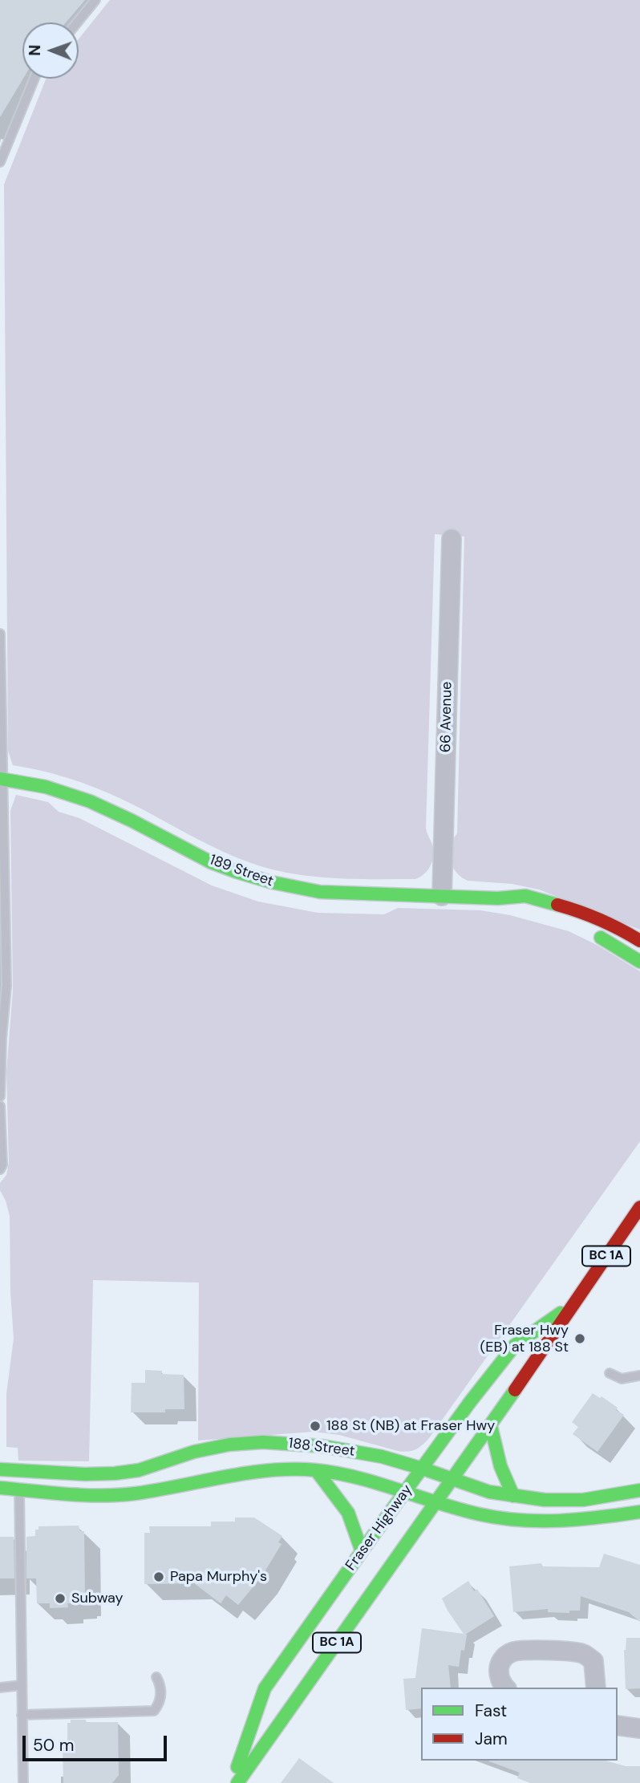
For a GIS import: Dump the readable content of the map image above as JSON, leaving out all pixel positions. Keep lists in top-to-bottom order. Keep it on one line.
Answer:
{"streets":{"street":["66 Avenue","189 Street","BC 1A","188 Street","Fraser Highway"]},"crossings":[["66 Avenue","189 Street"],["188 Street","Fraser Highway"]],"places":["Fraser Hwy (EB) at 188 St","188 St (NB) at Fraser Hwy","Papa Murphy's","Subway"],"legend":["Fast","Jam"],"scale_bar":"50 m","north":"left"}
